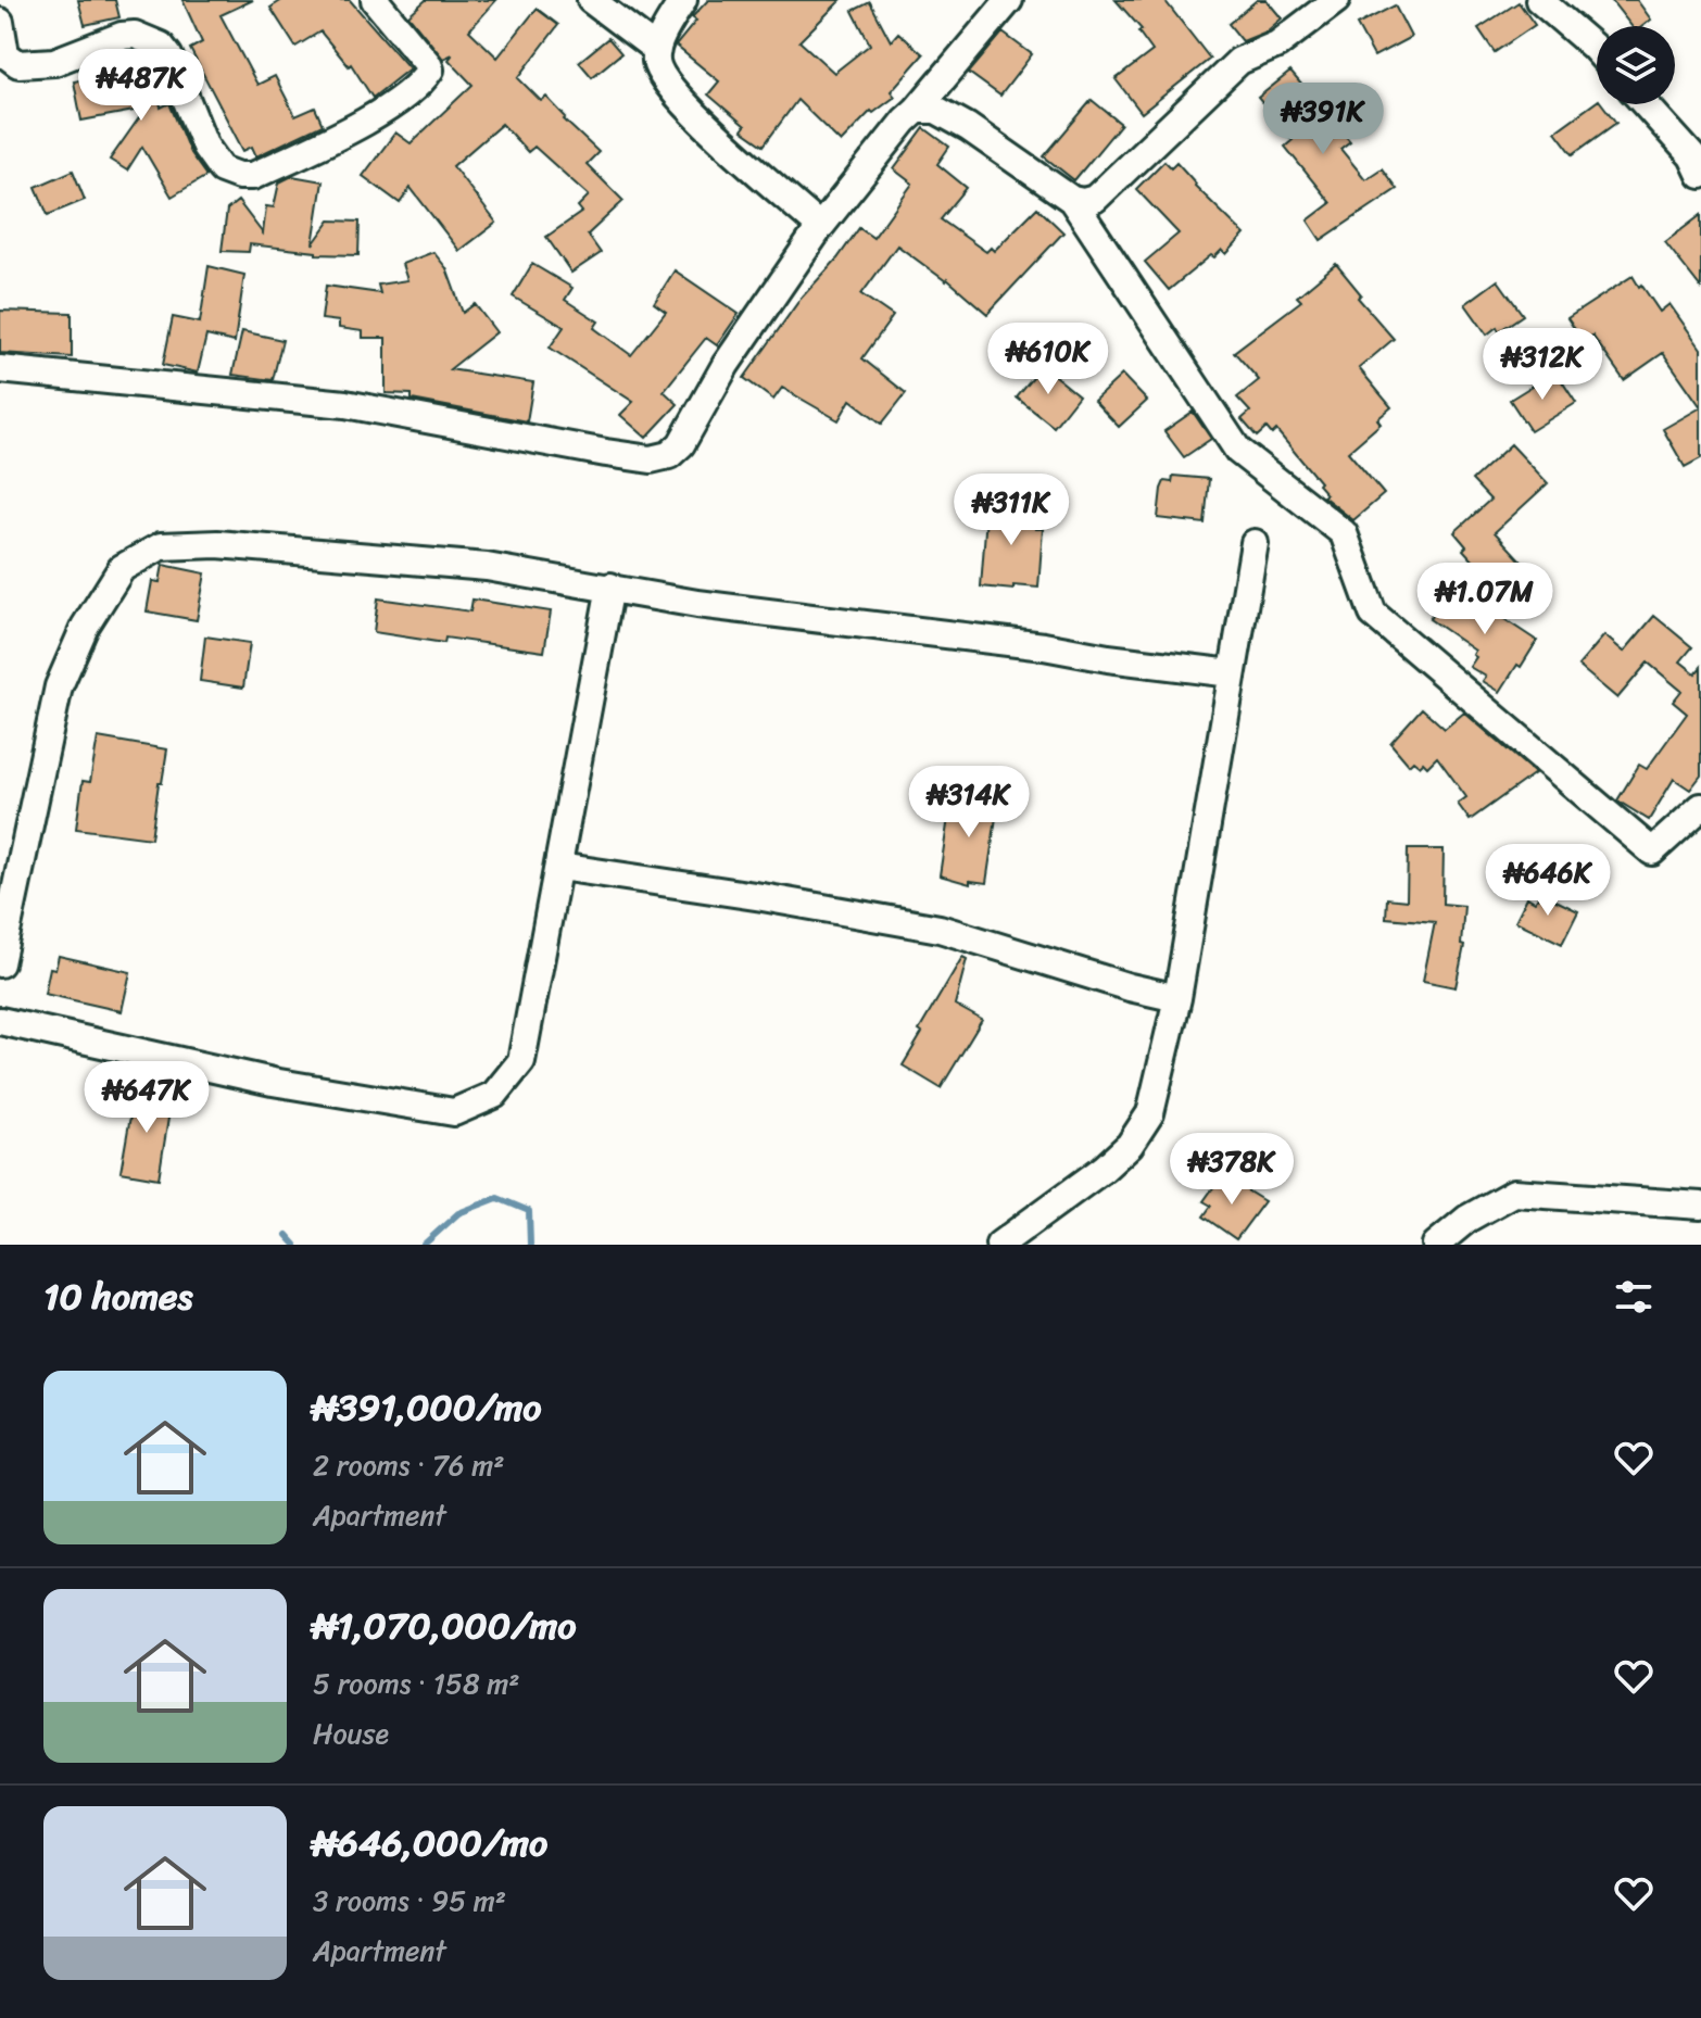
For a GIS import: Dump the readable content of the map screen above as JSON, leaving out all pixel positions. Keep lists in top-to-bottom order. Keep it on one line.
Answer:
{"page":{"price":["₦487K","₦391K","₦610K","₦312K","₦311K","₦1.07M","₦314K","₦646K","₦647K","₦378K"],"heading":"10 homes","list":[{"name":"₦391,000/mo","note":"2 rooms · 76 m² · Apartment"},{"name":"₦1,070,000/mo","note":"5 rooms · 158 m² · House"},{"name":"₦646,000/mo","note":"3 rooms · 95 m² · Apartment"}]}}
